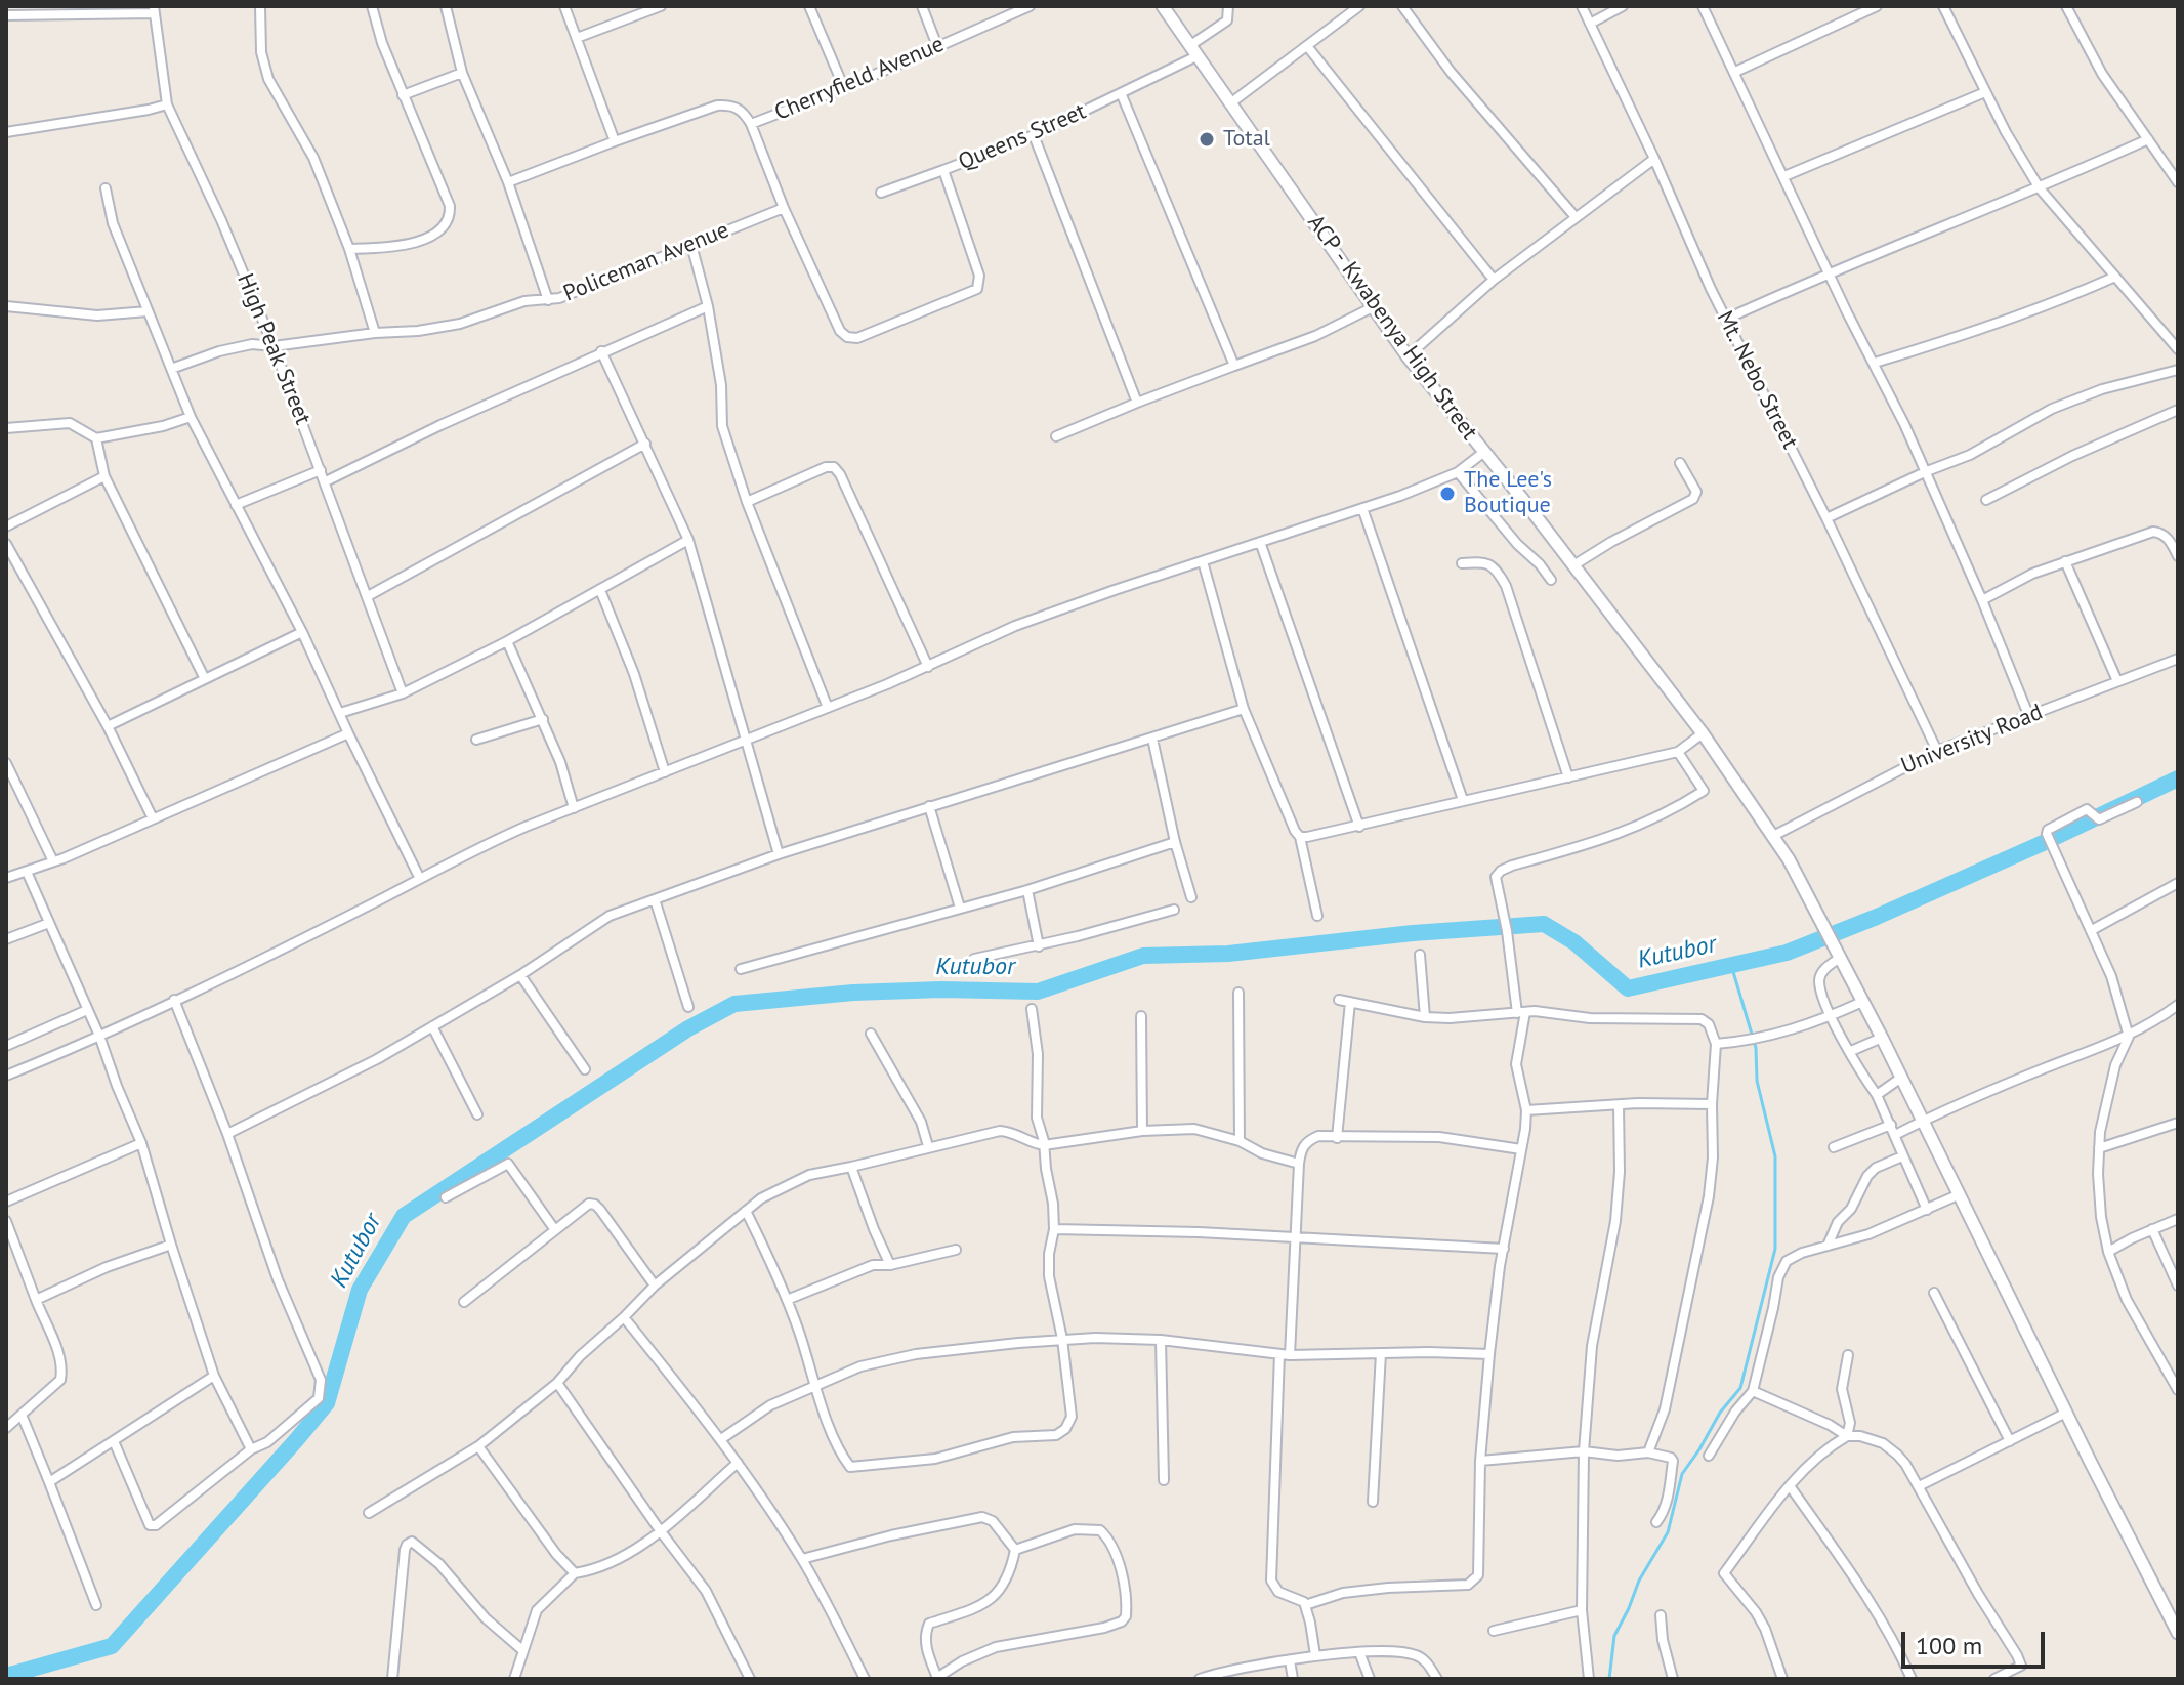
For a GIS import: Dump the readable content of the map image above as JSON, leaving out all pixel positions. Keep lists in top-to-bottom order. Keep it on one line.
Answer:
{"streets":{"main road":["ACP - Kwabenya High Street"],"street":["Cherryfield Avenue","Queens Street","Policeman Avenue","High Peak Street","Mt. Nebo Street","University Road"]},"crossings":[["Cherryfield Avenue","Queens Street"],["Queens Street","Policeman Avenue"],["Queens Street","ACP - Kwabenya High Street"],["Policeman Avenue","High Peak Street"],["ACP - Kwabenya High Street","University Road"],["Mt. Nebo Street","University Road"]],"water":["Kutubor"],"places":["Total","The Lee's Boutique"],"scale_bar":"100 m"}
